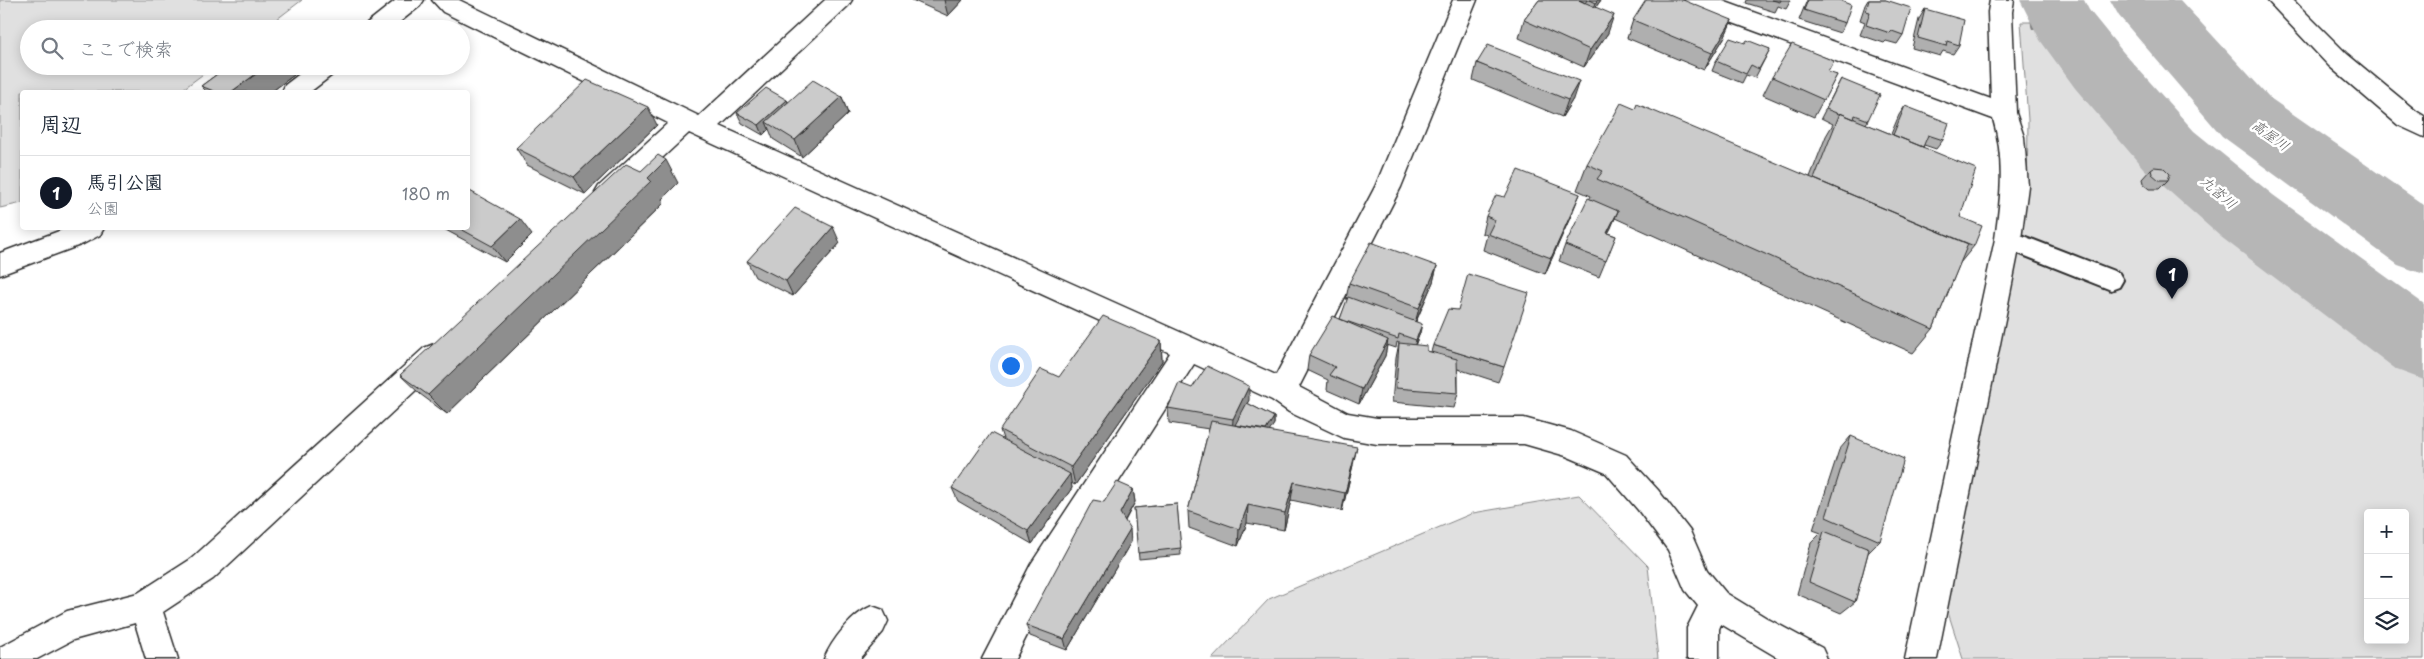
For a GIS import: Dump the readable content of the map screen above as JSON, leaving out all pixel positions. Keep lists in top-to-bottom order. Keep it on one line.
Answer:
{"water":["高屋川","九沓川"],"page":{"search":"ここで検索","heading":"周辺","list":[{"mark":"1","name":"馬引公園","note":"公園","value":"180 m"}],"pins":"1","map_buttons":["+","−"]}}
